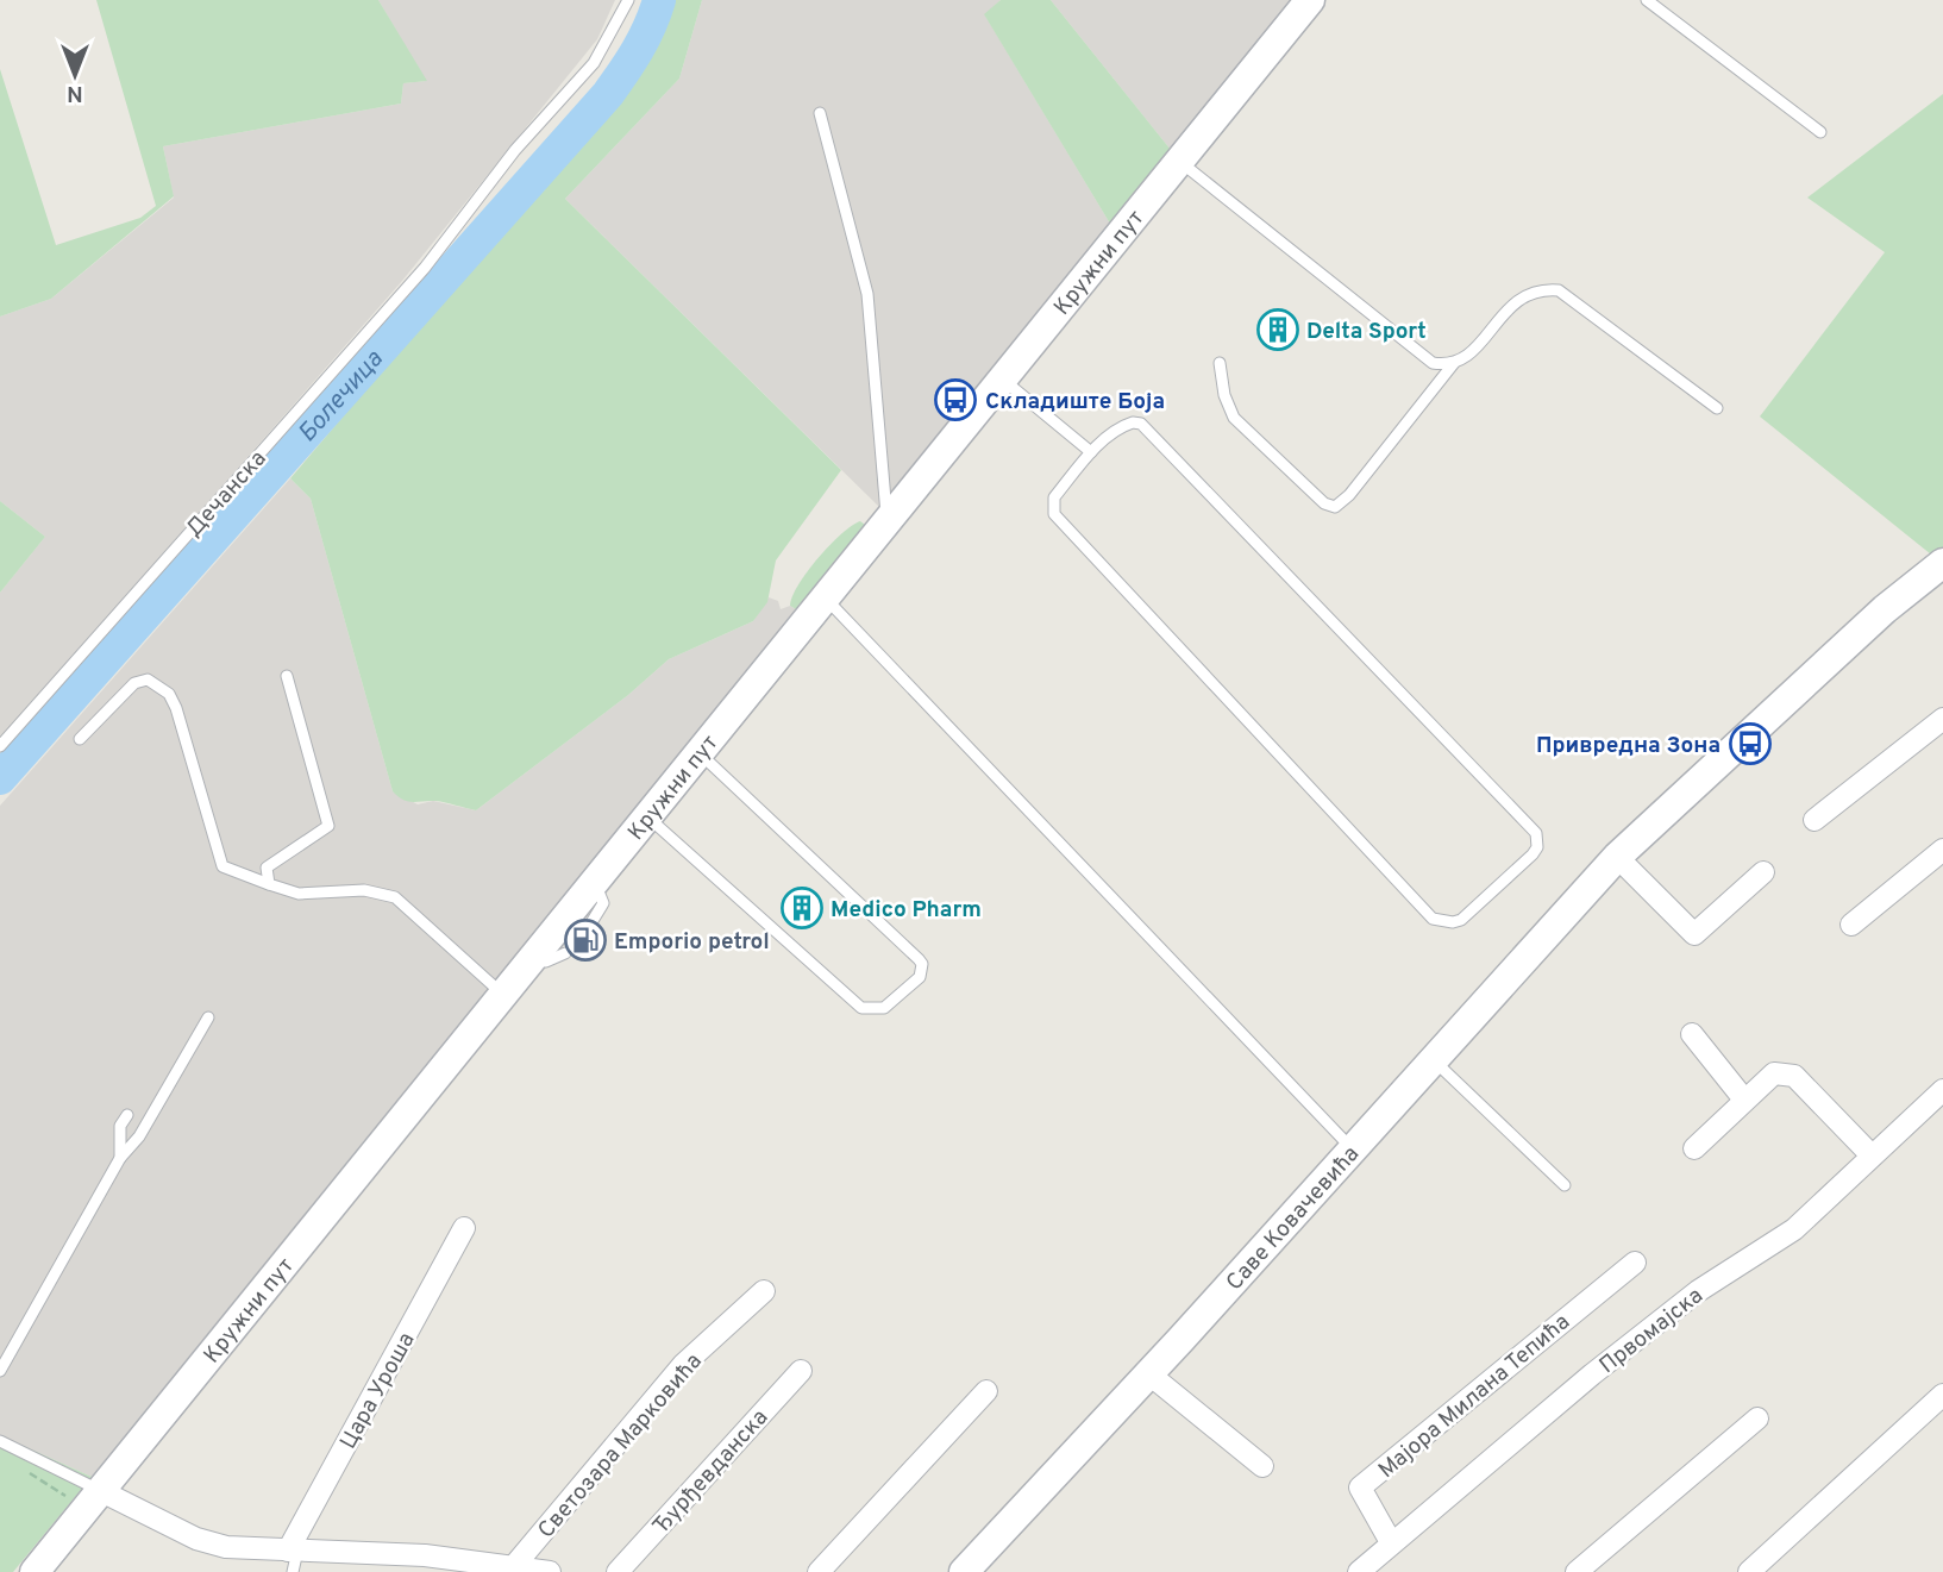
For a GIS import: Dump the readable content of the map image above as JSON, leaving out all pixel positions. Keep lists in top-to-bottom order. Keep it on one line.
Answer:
{"streets":{"main road":["Кружни пут","Саве Ковачевића"],"street":["Првомајска","Цара Уроша","Мајора Милана Тепића","Светозара Марковића","Ђурђевданска"],"lane":["Дечанска"]},"crossings":[["Првомајска","Мајора Милана Тепића"]],"water":["Болечица"],"places":{"building":["Delta Sport","Medico Pharm"],"bus stop":["Складиште Боја","Привредна Зона"],"fuel station":["Emporio petrol"]},"north":"bottom"}
